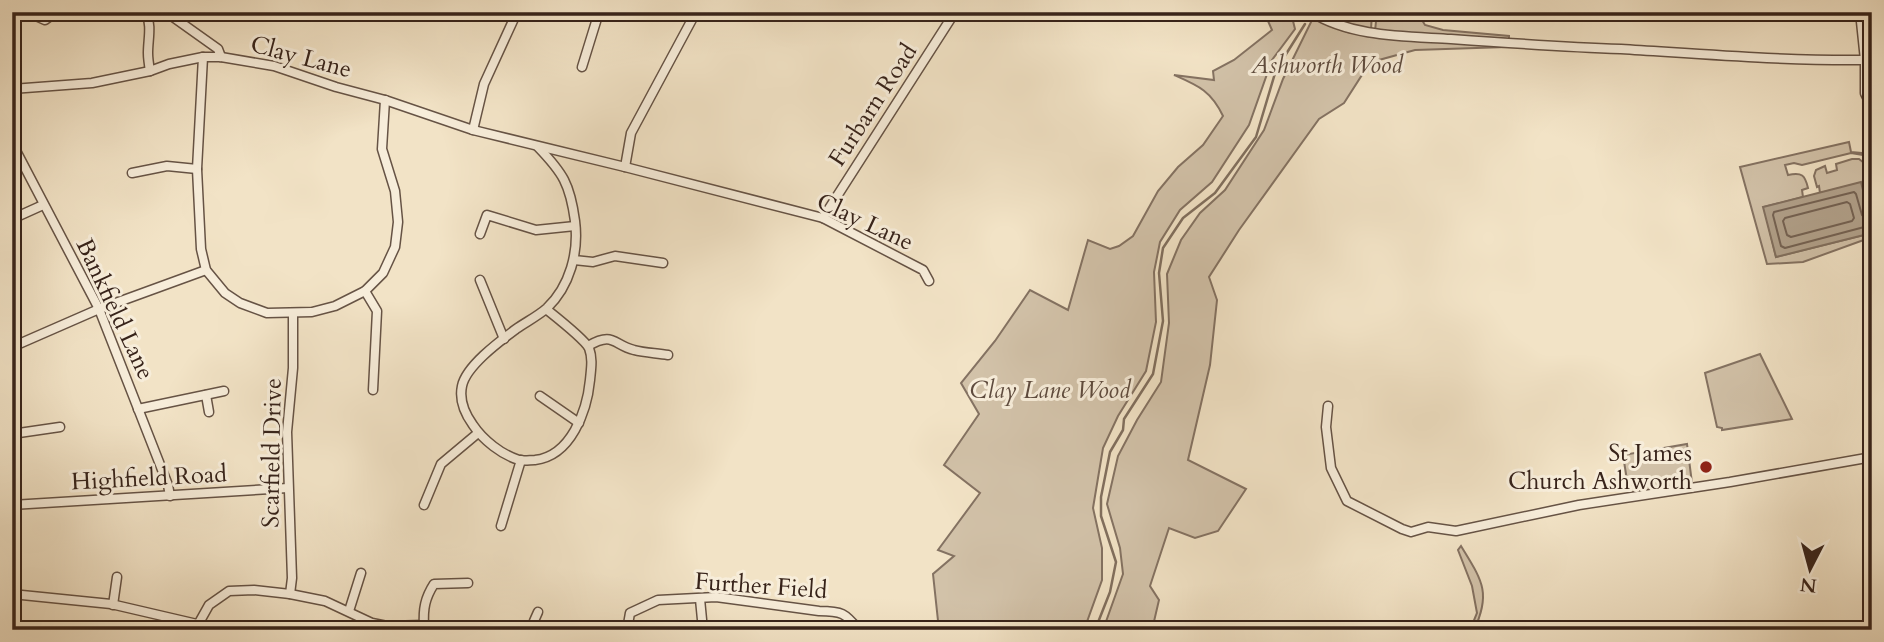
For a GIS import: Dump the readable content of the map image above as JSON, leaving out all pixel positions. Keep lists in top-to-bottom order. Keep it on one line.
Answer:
{"streets":{"street":["Clay Lane","Furbarn Road","Bankfield Lane","Scarfield Drive","Highfield Road","Further Field"]},"crossings":[["Clay Lane","Furbarn Road"],["Clay Lane","Scarfield Drive"],["Bankfield Lane","Highfield Road"],["Scarfield Drive","Highfield Road"]],"parks":["Ashworth Wood","Clay Lane Wood"],"places":["St James Church Ashworth"],"north":"bottom"}
